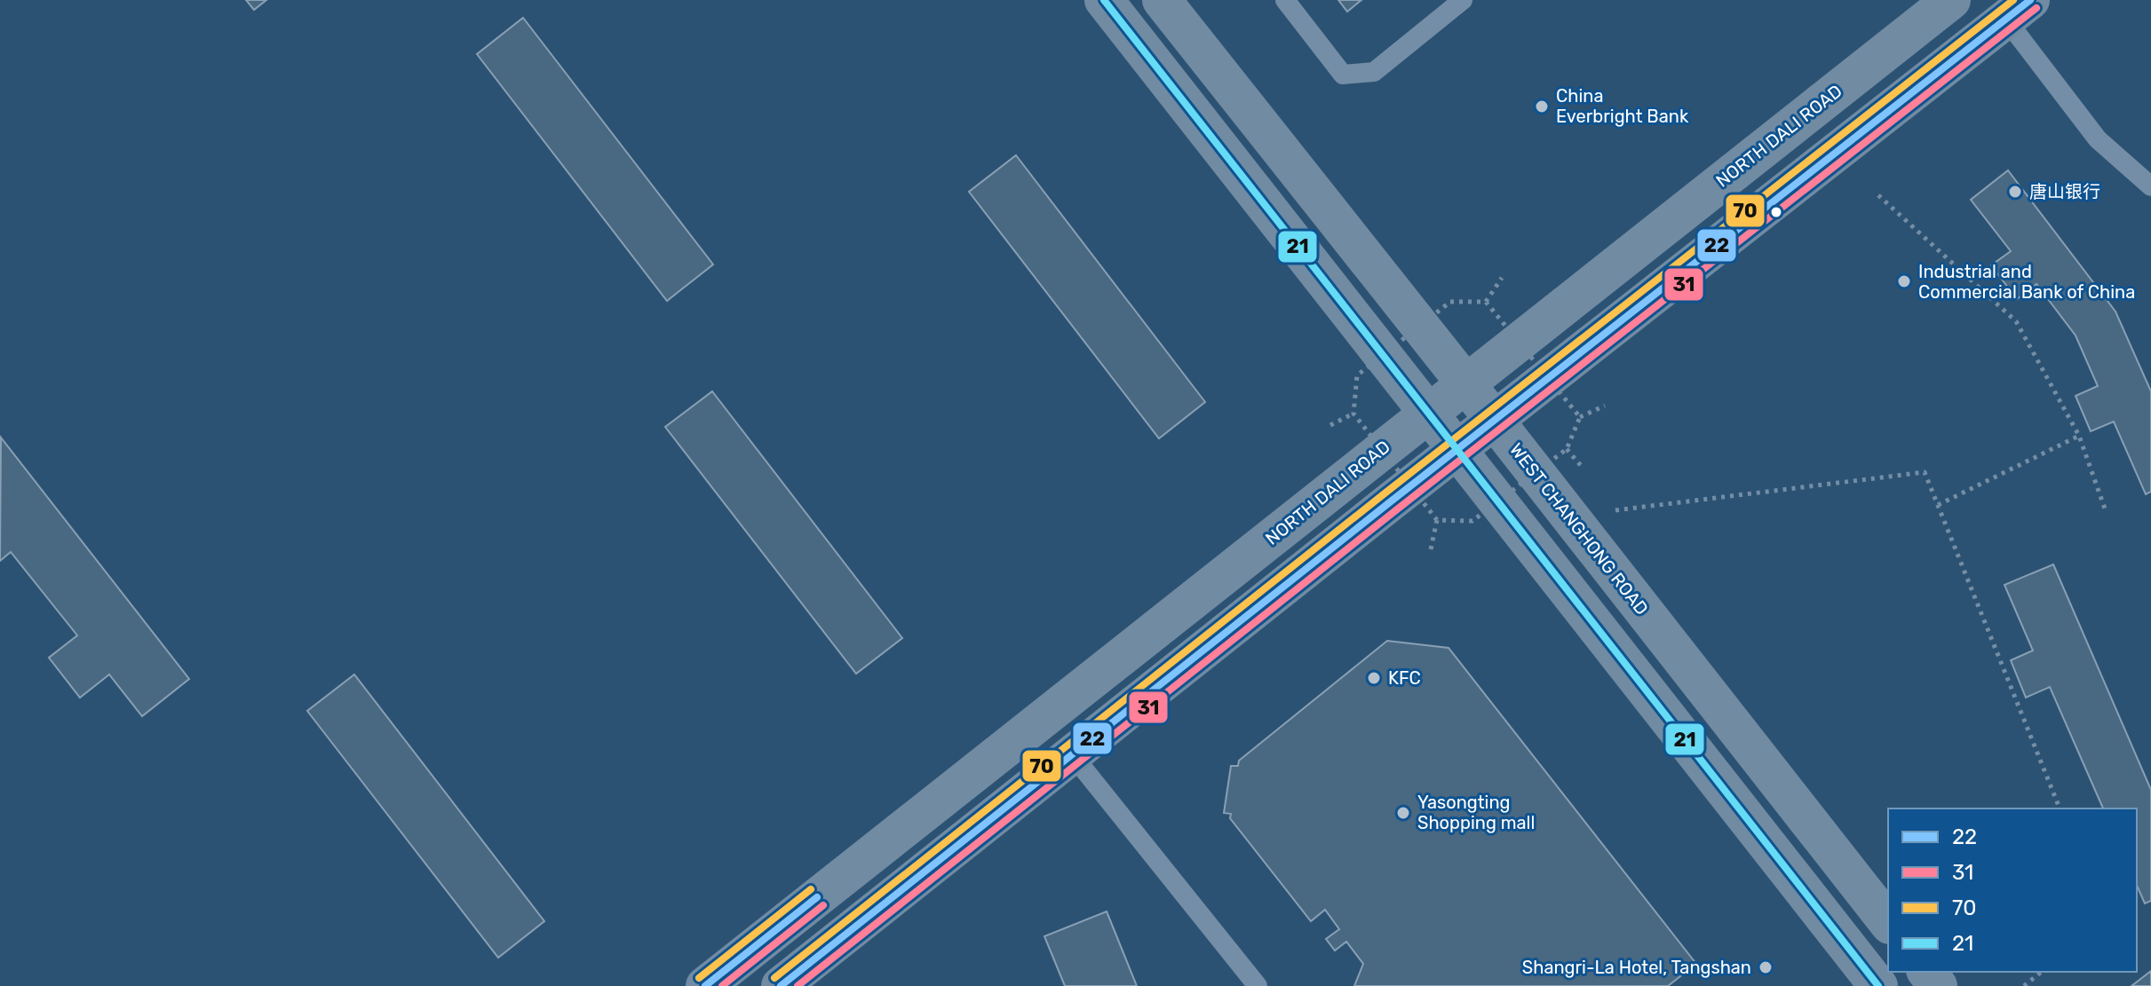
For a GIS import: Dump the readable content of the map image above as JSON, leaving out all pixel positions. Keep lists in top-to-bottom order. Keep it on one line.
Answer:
{"streets":{"main road":["NORTH DALI ROAD","WEST CHANGHONG ROAD"]},"crossings":[["NORTH DALI ROAD","WEST CHANGHONG ROAD"]],"places":["China Everbright Bank","唐山银行","Industrial and Commercial Bank of China","KFC","Yasongting Shopping mall","Shangri-La Hotel, Tangshan"],"lines":["transit line 22","transit line 70","transit line 21","transit line 31"],"legend":["22","31","70","21"]}
